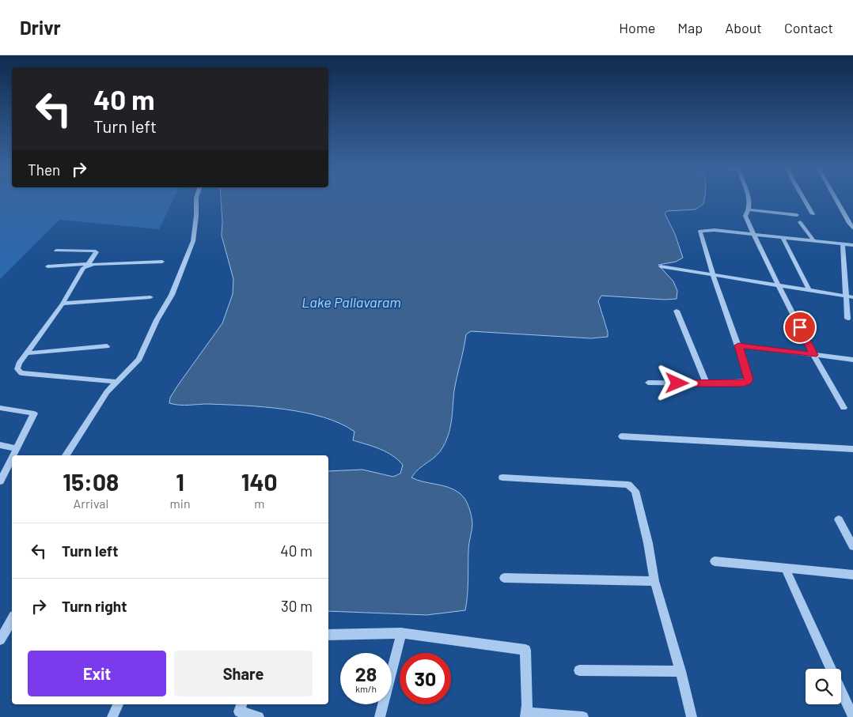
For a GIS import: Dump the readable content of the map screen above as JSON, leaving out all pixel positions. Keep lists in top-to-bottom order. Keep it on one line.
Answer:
{"water":["Lake Pallavaram"],"page":{"header":"Drivr","nav":["Home","Map","About","Contact"],"turn":["40 m","Turn left"],"then":"Then","eta":["15:08","Arrival","1","min","140","m"],"list":[{"name":"Turn left","value":"40 m"},{"name":"Turn right","value":"30 m"}],"buttons":["Exit","Share"],"speed":"28 km/h","limit":"30"}}
